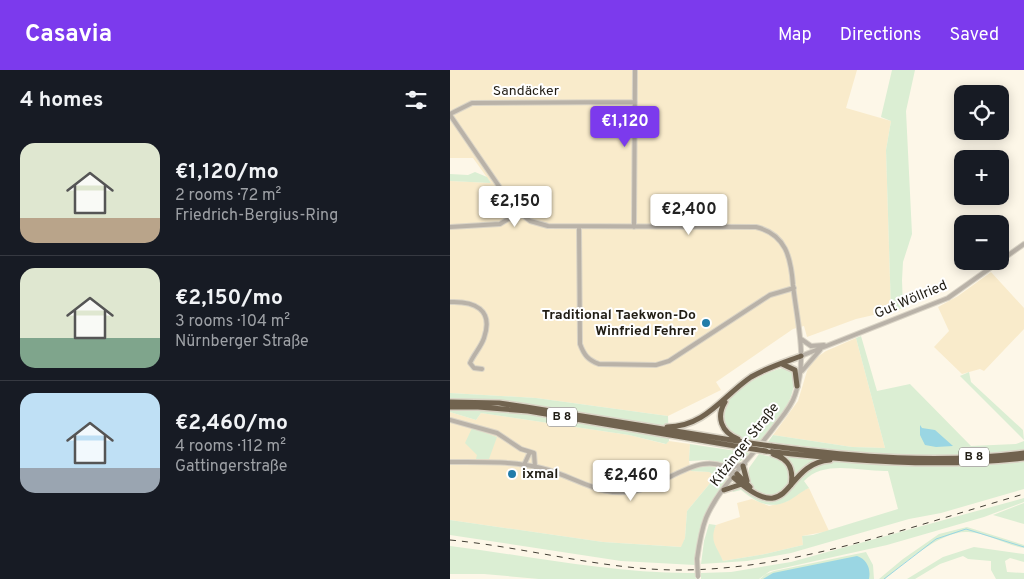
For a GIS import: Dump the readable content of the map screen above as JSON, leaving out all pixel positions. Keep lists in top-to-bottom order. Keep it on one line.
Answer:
{"streets":{"highway":["B 8"],"street":["Sandäcker","Gut Wöllried","Kitzinger Straße"]},"places":["Traditional Taekwon-Do Winfried Fehrer","ixmal"],"page":{"header":"Casavia","nav":["Map","Directions","Saved"],"heading":"4 homes","map_buttons":["+","−"],"price":["€1,120","€2,150","€2,400","€2,460"],"list":[{"name":"€1,120/mo","note":"2 rooms · 72 m² · Friedrich-Bergius-Ring"},{"name":"€2,150/mo","note":"3 rooms · 104 m² · Nürnberger Straße"},{"name":"€2,460/mo","note":"4 rooms · 112 m² · Gattingerstraße"}]}}
